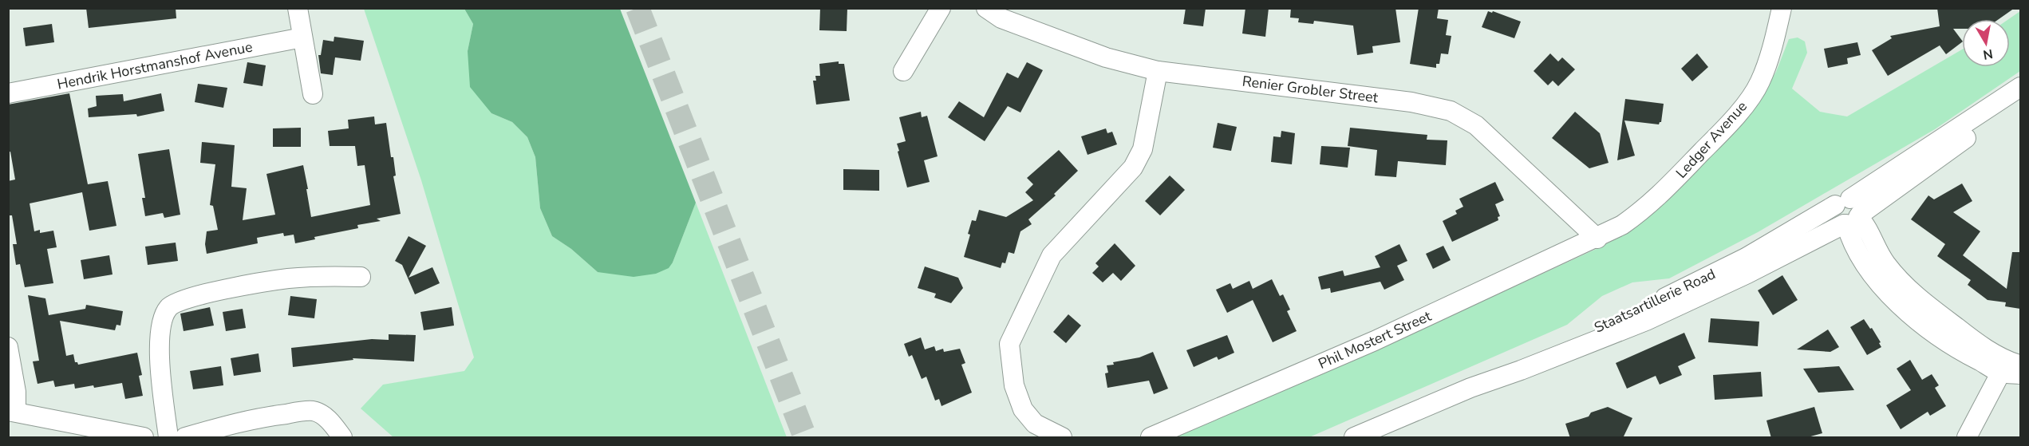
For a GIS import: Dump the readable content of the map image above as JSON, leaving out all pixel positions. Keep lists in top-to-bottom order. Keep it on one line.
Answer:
{"streets":{"street":["Hendrik Horstmanshof Avenue","Renier Grobler Street","Ledger Avenue","Staatsartillerie Road","Phil Mostert Street"]},"crossings":[["Renier Grobler Street","Ledger Avenue"],["Renier Grobler Street","Phil Mostert Street"],["Ledger Avenue","Phil Mostert Street"]],"north":"bottom"}
